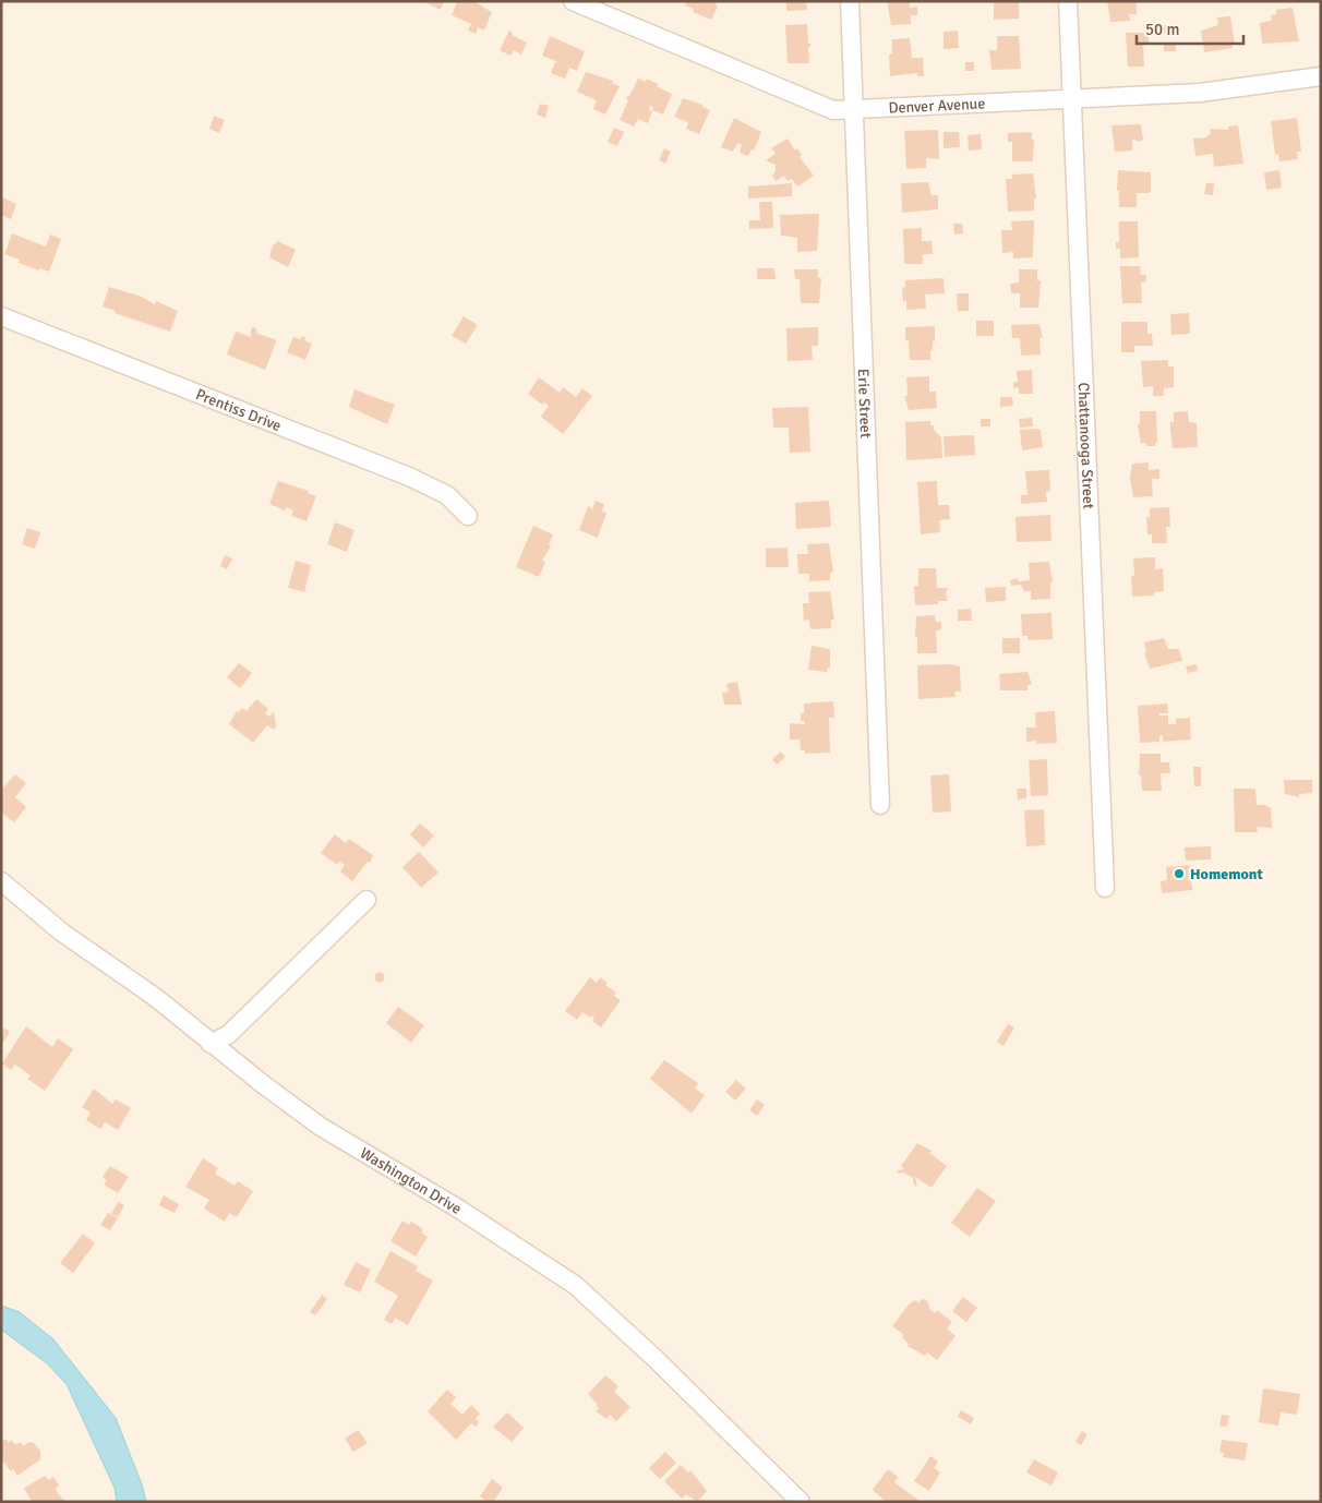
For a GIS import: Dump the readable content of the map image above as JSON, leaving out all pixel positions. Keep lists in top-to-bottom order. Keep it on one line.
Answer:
{"streets":{"street":["Denver Avenue","Erie Street","Prentiss Drive","Chattanooga Street","Washington Drive"]},"crossings":[["Denver Avenue","Erie Street"],["Denver Avenue","Chattanooga Street"]],"places":["Homemont"],"scale_bar":"50 m"}
